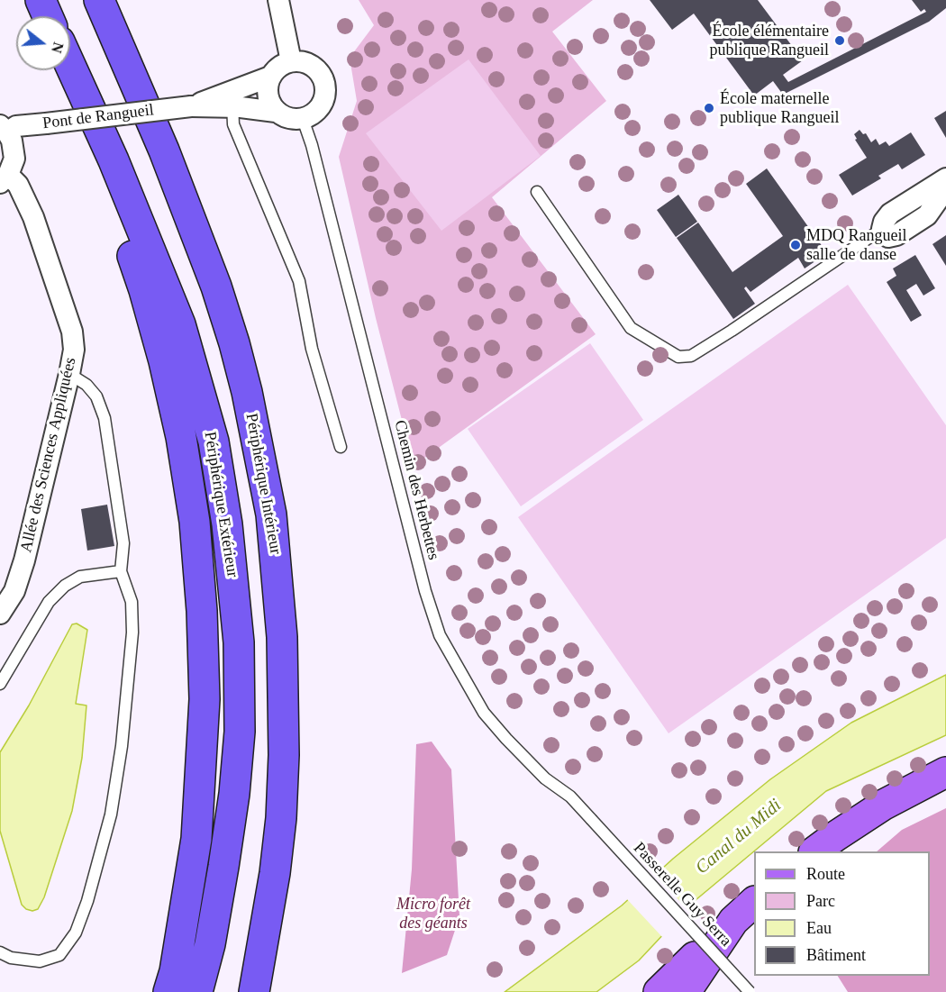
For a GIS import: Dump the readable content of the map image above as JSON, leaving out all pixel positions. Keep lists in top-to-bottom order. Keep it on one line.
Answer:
{"streets":{"highway":["Périphérique Intérieur","Périphérique Extérieur"],"street":["Pont de Rangueil","Allée des Sciences Appliquées"],"lane":["Chemin des Herbettes","Passerelle Guy Serra"]},"crossings":[["Pont de Rangueil","Chemin des Herbettes"],["Chemin des Herbettes","Passerelle Guy Serra"]],"water":["Canal du Midi"],"parks":["Micro forêt des géants"],"places":["École élémentaire publique Rangueil","École maternelle publique Rangueil","MDQ Rangueil salle de danse"],"legend":["Route","Parc","Eau","Bâtiment"],"north":"right"}
